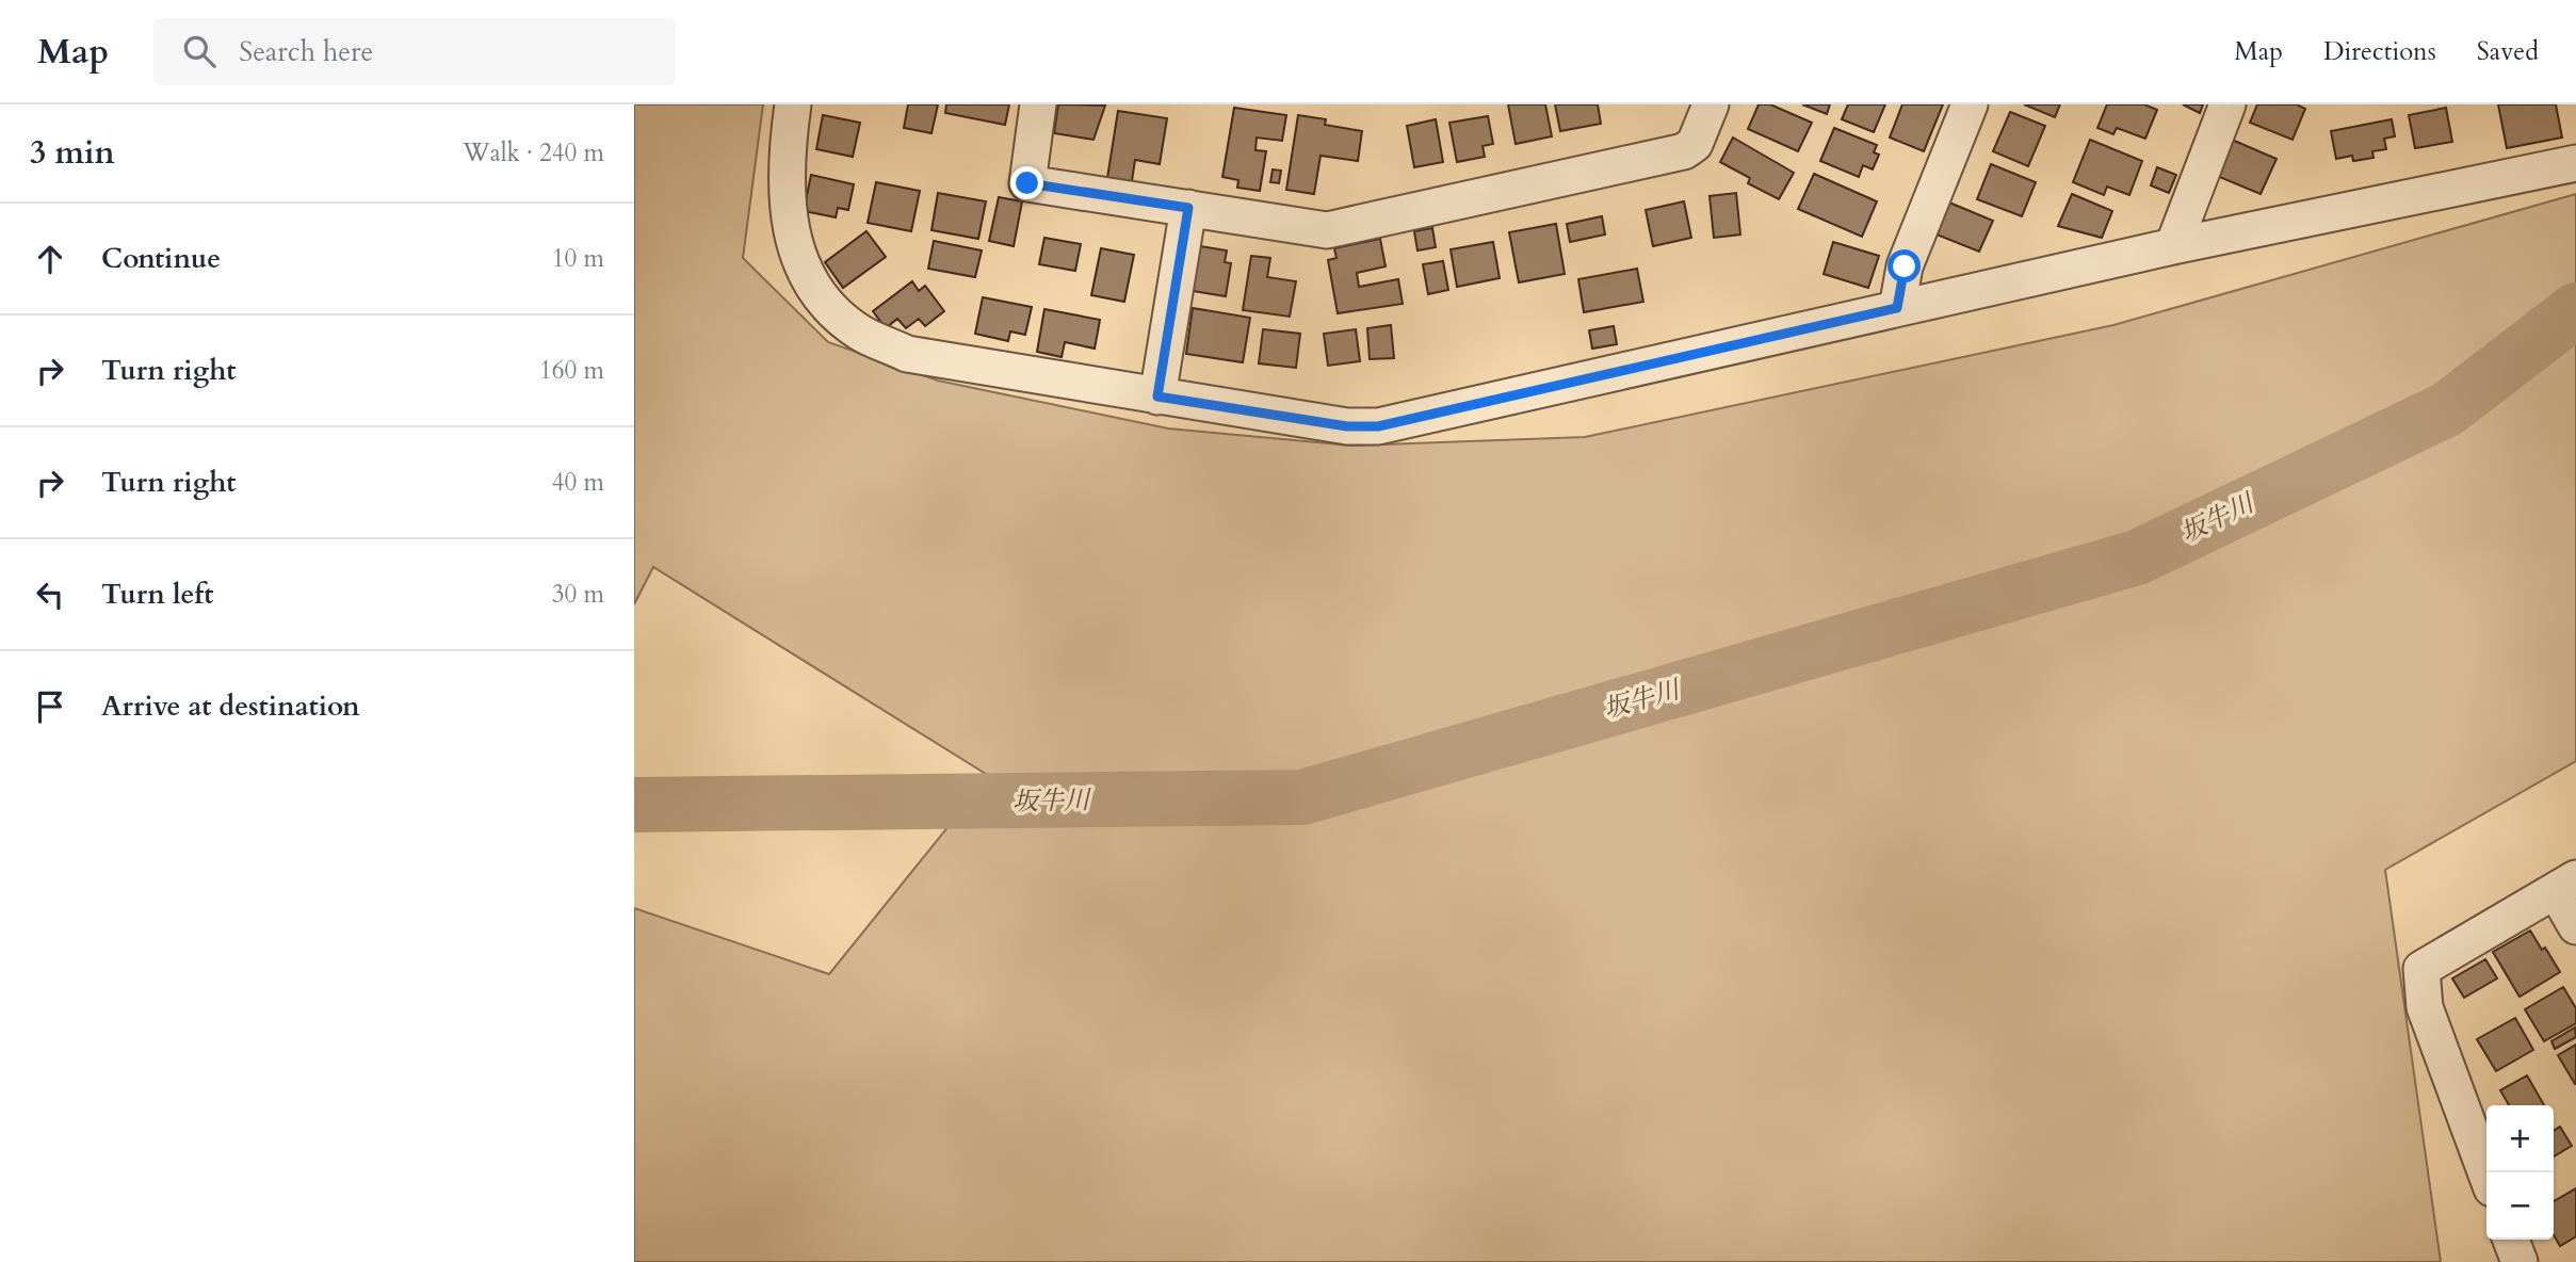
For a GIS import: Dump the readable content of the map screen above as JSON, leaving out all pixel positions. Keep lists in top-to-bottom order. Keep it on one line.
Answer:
{"water":["坂牛川"],"page":{"header":"Map","search":"Search here","nav":["Map","Directions","Saved"],"heading":["3 min","Walk · 240 m"],"list":[["Continue","10 m"],["Turn right","160 m"],["Turn right","40 m"],["Turn left","30 m"],"Arrive at destination"],"map_buttons":["+","−"]}}
